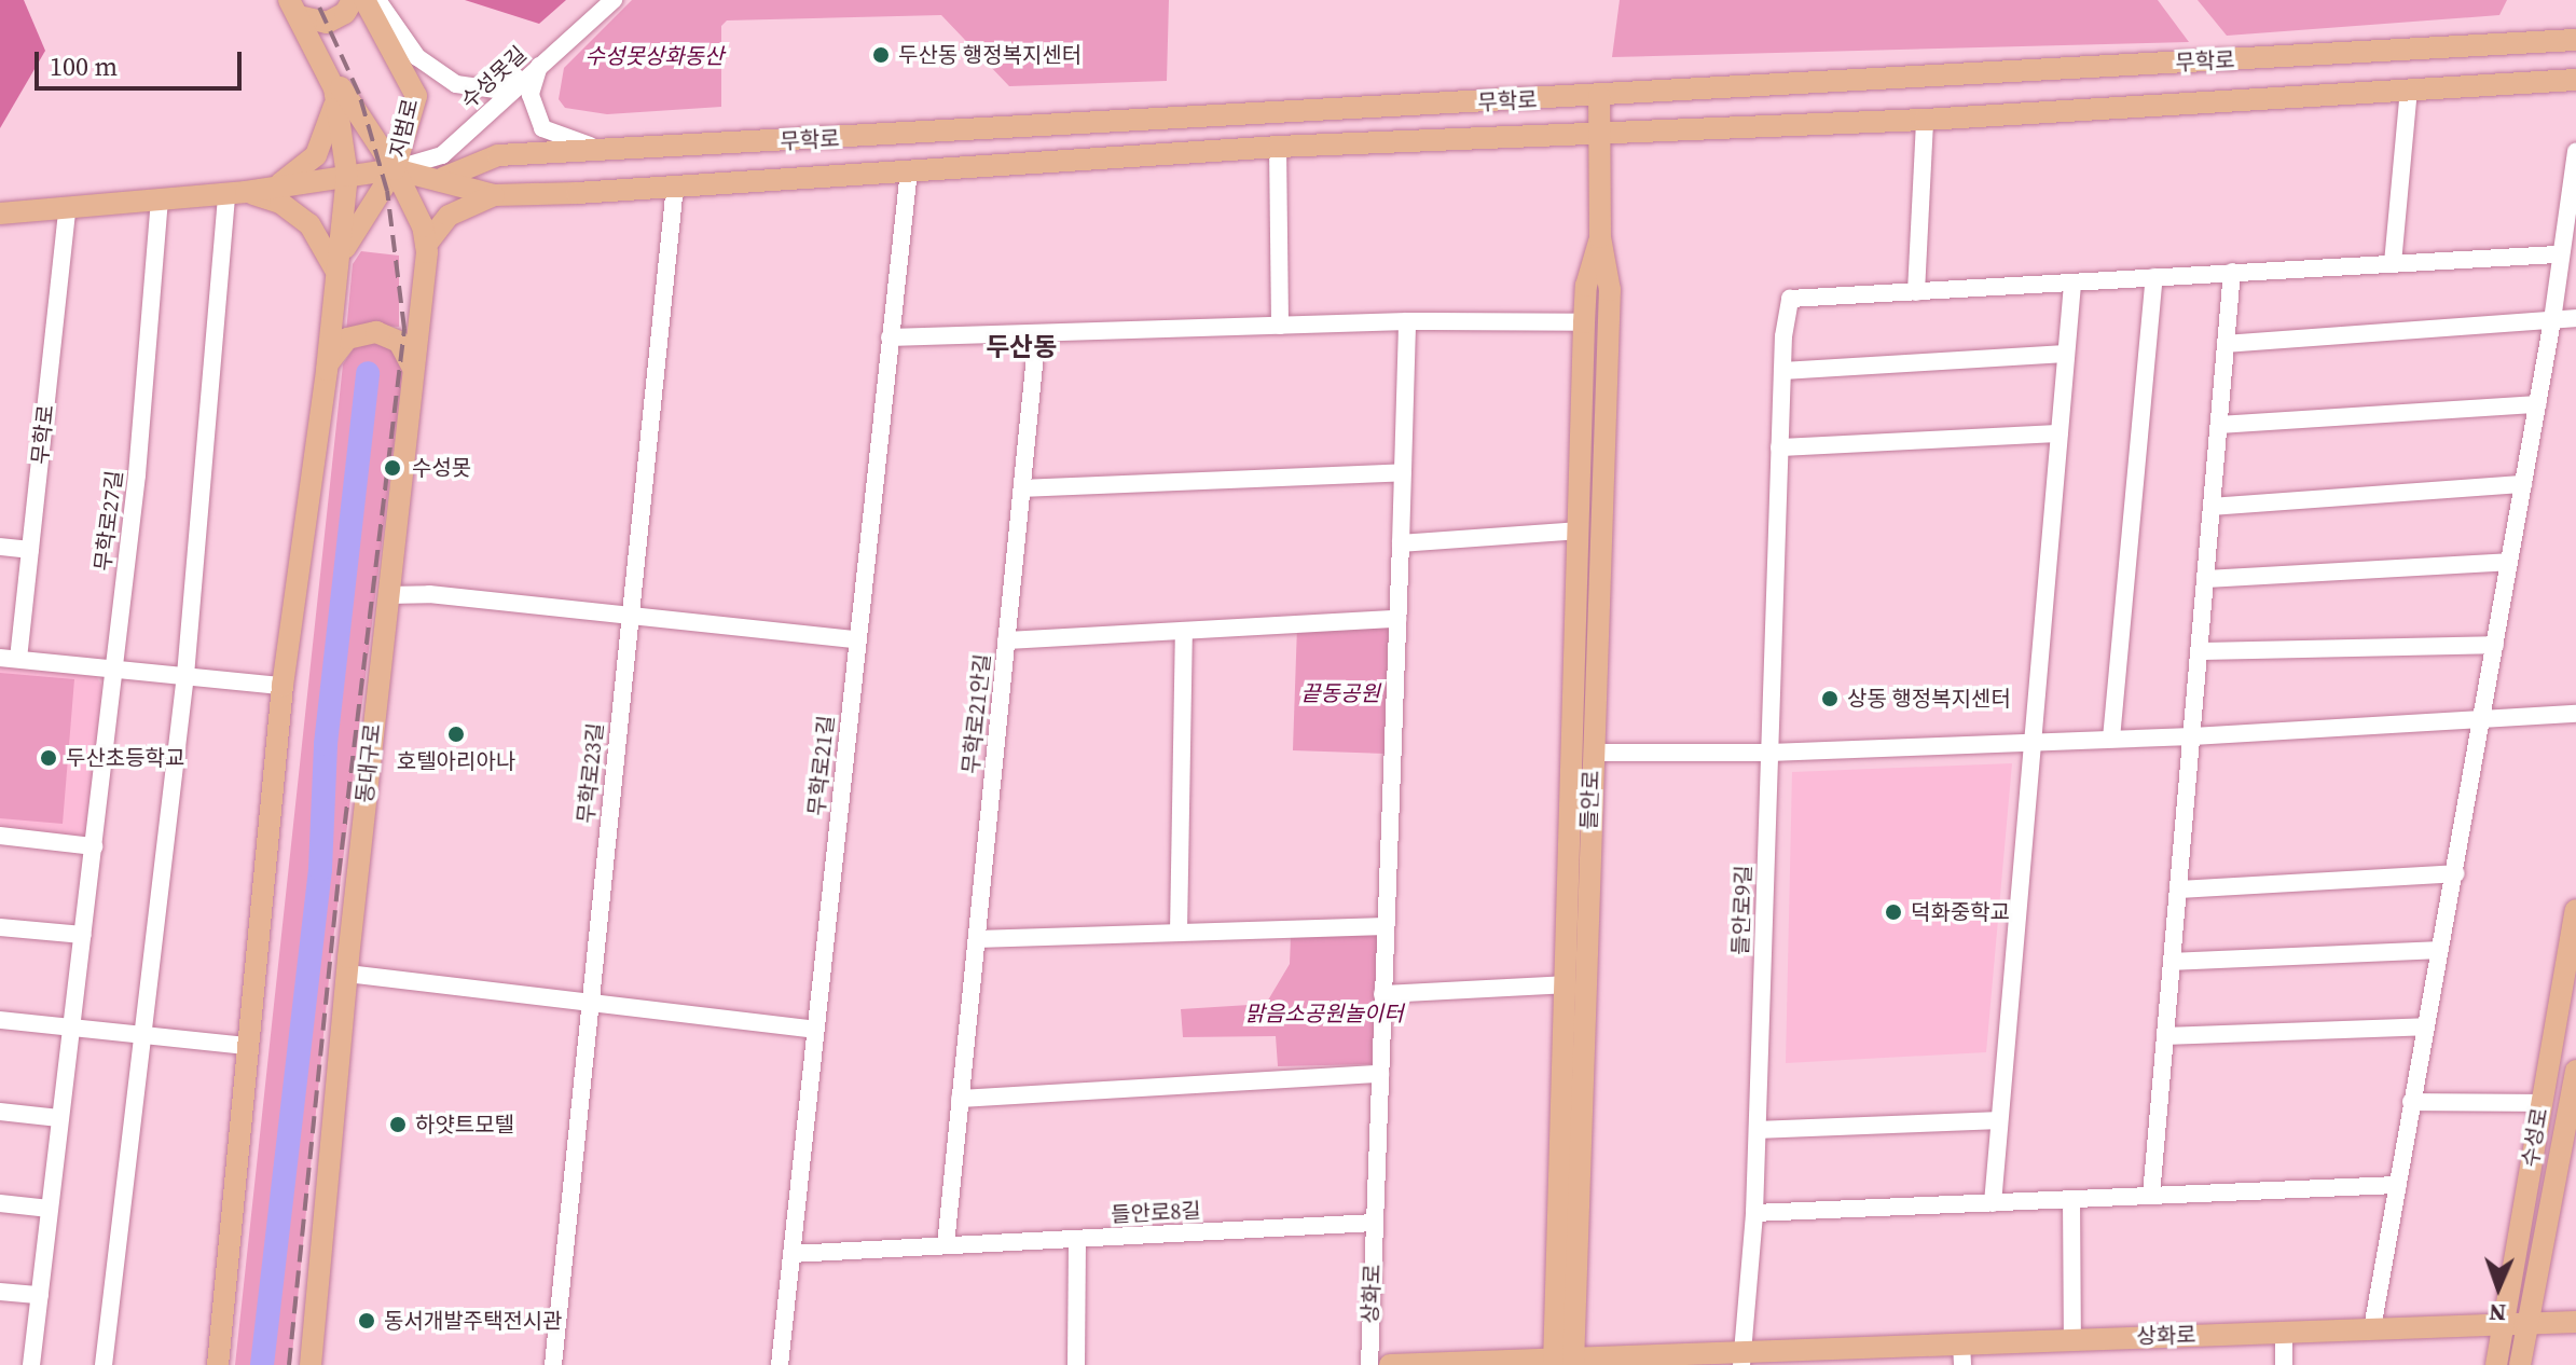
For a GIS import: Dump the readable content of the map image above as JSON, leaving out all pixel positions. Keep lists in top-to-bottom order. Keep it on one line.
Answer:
{"streets":{"main road":["무학로","지범로","동대구로","들안로","수성로","상화로"],"street":["수성못길","무학로27길","무학로21안길","무학로21길","무학로23길","들안로9길","들안로8길"]},"crossings":[["무학로","수성못길"],["무학로","지범로"],["무학로","무학로27길"],["무학로","동대구로"],["무학로","무학로21길"],["무학로","무학로23길"],["무학로","들안로"],["수성못길","지범로"],["수성못길","동대구로"],["지범로","동대구로"],["무학로21안길","들안로8길"],["무학로21길","들안로8길"],["들안로","상화로"],["수성로","상화로"],["들안로8길","상화로"]],"districts":["두산동"],"parks":["수성못상화동산","끝동공원","맑음소공원놀이터"],"places":["두산동 행정복지센터","수성못","상동 행정복지센터","호텔아리아나","두산초등학교","덕화중학교","하얏트모텔","동서개발주택전시관"],"scale_bar":"100 m","north":"bottom"}
